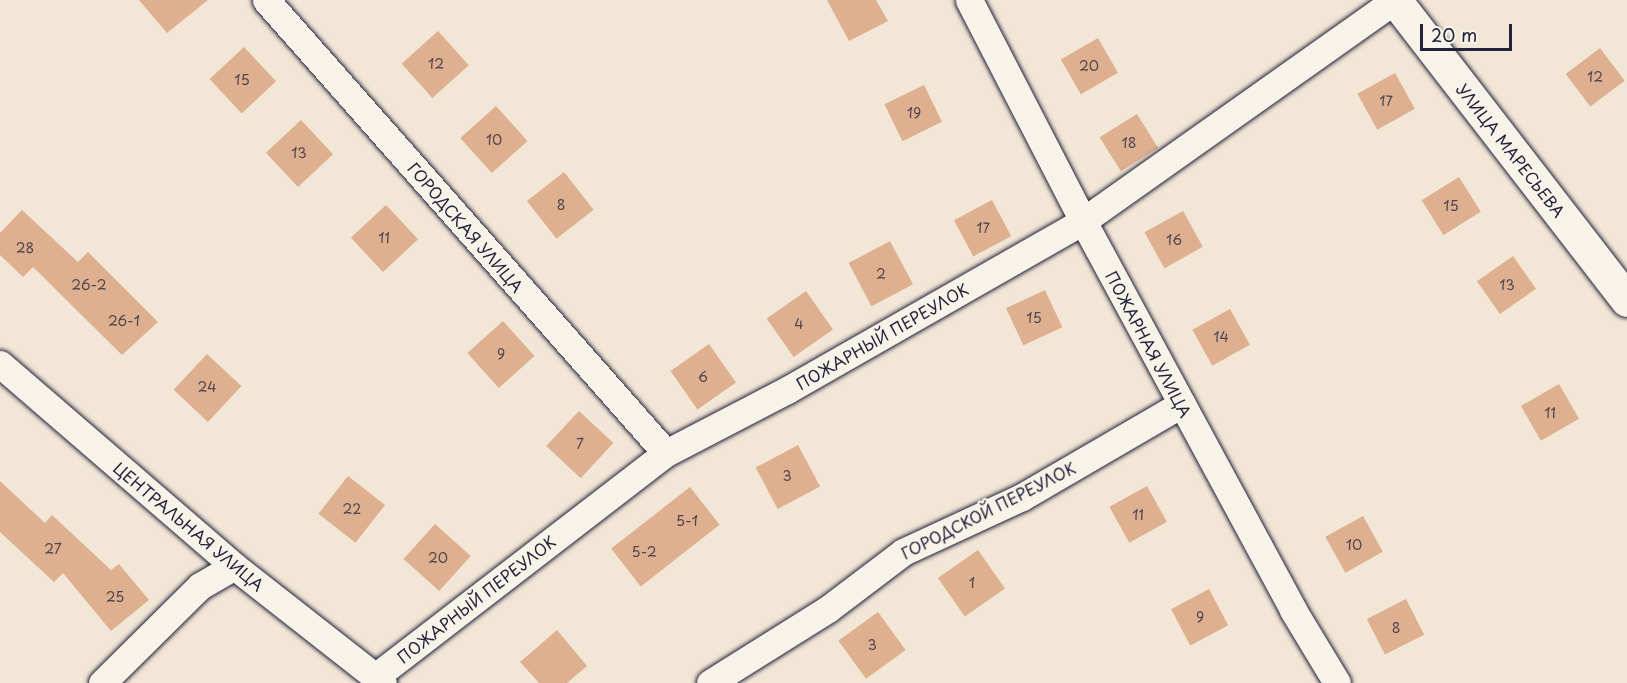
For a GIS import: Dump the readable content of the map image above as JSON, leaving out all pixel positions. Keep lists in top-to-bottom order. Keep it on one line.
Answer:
{"streets":{"street":["УЛИЦА МАРЕСЬЕВА","ГОРОДСКАЯ УЛИЦА","ПОЖАРНЫЙ ПЕРЕУЛОК","ПОЖАРНАЯ УЛИЦА","ГОРОДСКОЙ ПЕРЕУЛОК","ЦЕНТРАЛЬНАЯ УЛИЦА"]},"crossings":[["УЛИЦА МАРЕСЬЕВА","ПОЖАРНЫЙ ПЕРЕУЛОК"],["ГОРОДСКАЯ УЛИЦА","ПОЖАРНЫЙ ПЕРЕУЛОК"],["ПОЖАРНЫЙ ПЕРЕУЛОК","ПОЖАРНАЯ УЛИЦА"],["ПОЖАРНЫЙ ПЕРЕУЛОК","ЦЕНТРАЛЬНАЯ УЛИЦА"],["ПОЖАРНАЯ УЛИЦА","ГОРОДСКОЙ ПЕРЕУЛОК"]],"house_numbers":["12","20","12","15","17","19","10","18","13","8","15","17","11","16","28","2","26-2","13","15","26-1","4","14","9","6","24","11","7","3","22","11","5-1","10","27","5-2","20","1","25","9","8","3"],"scale_bar":"20 m"}
